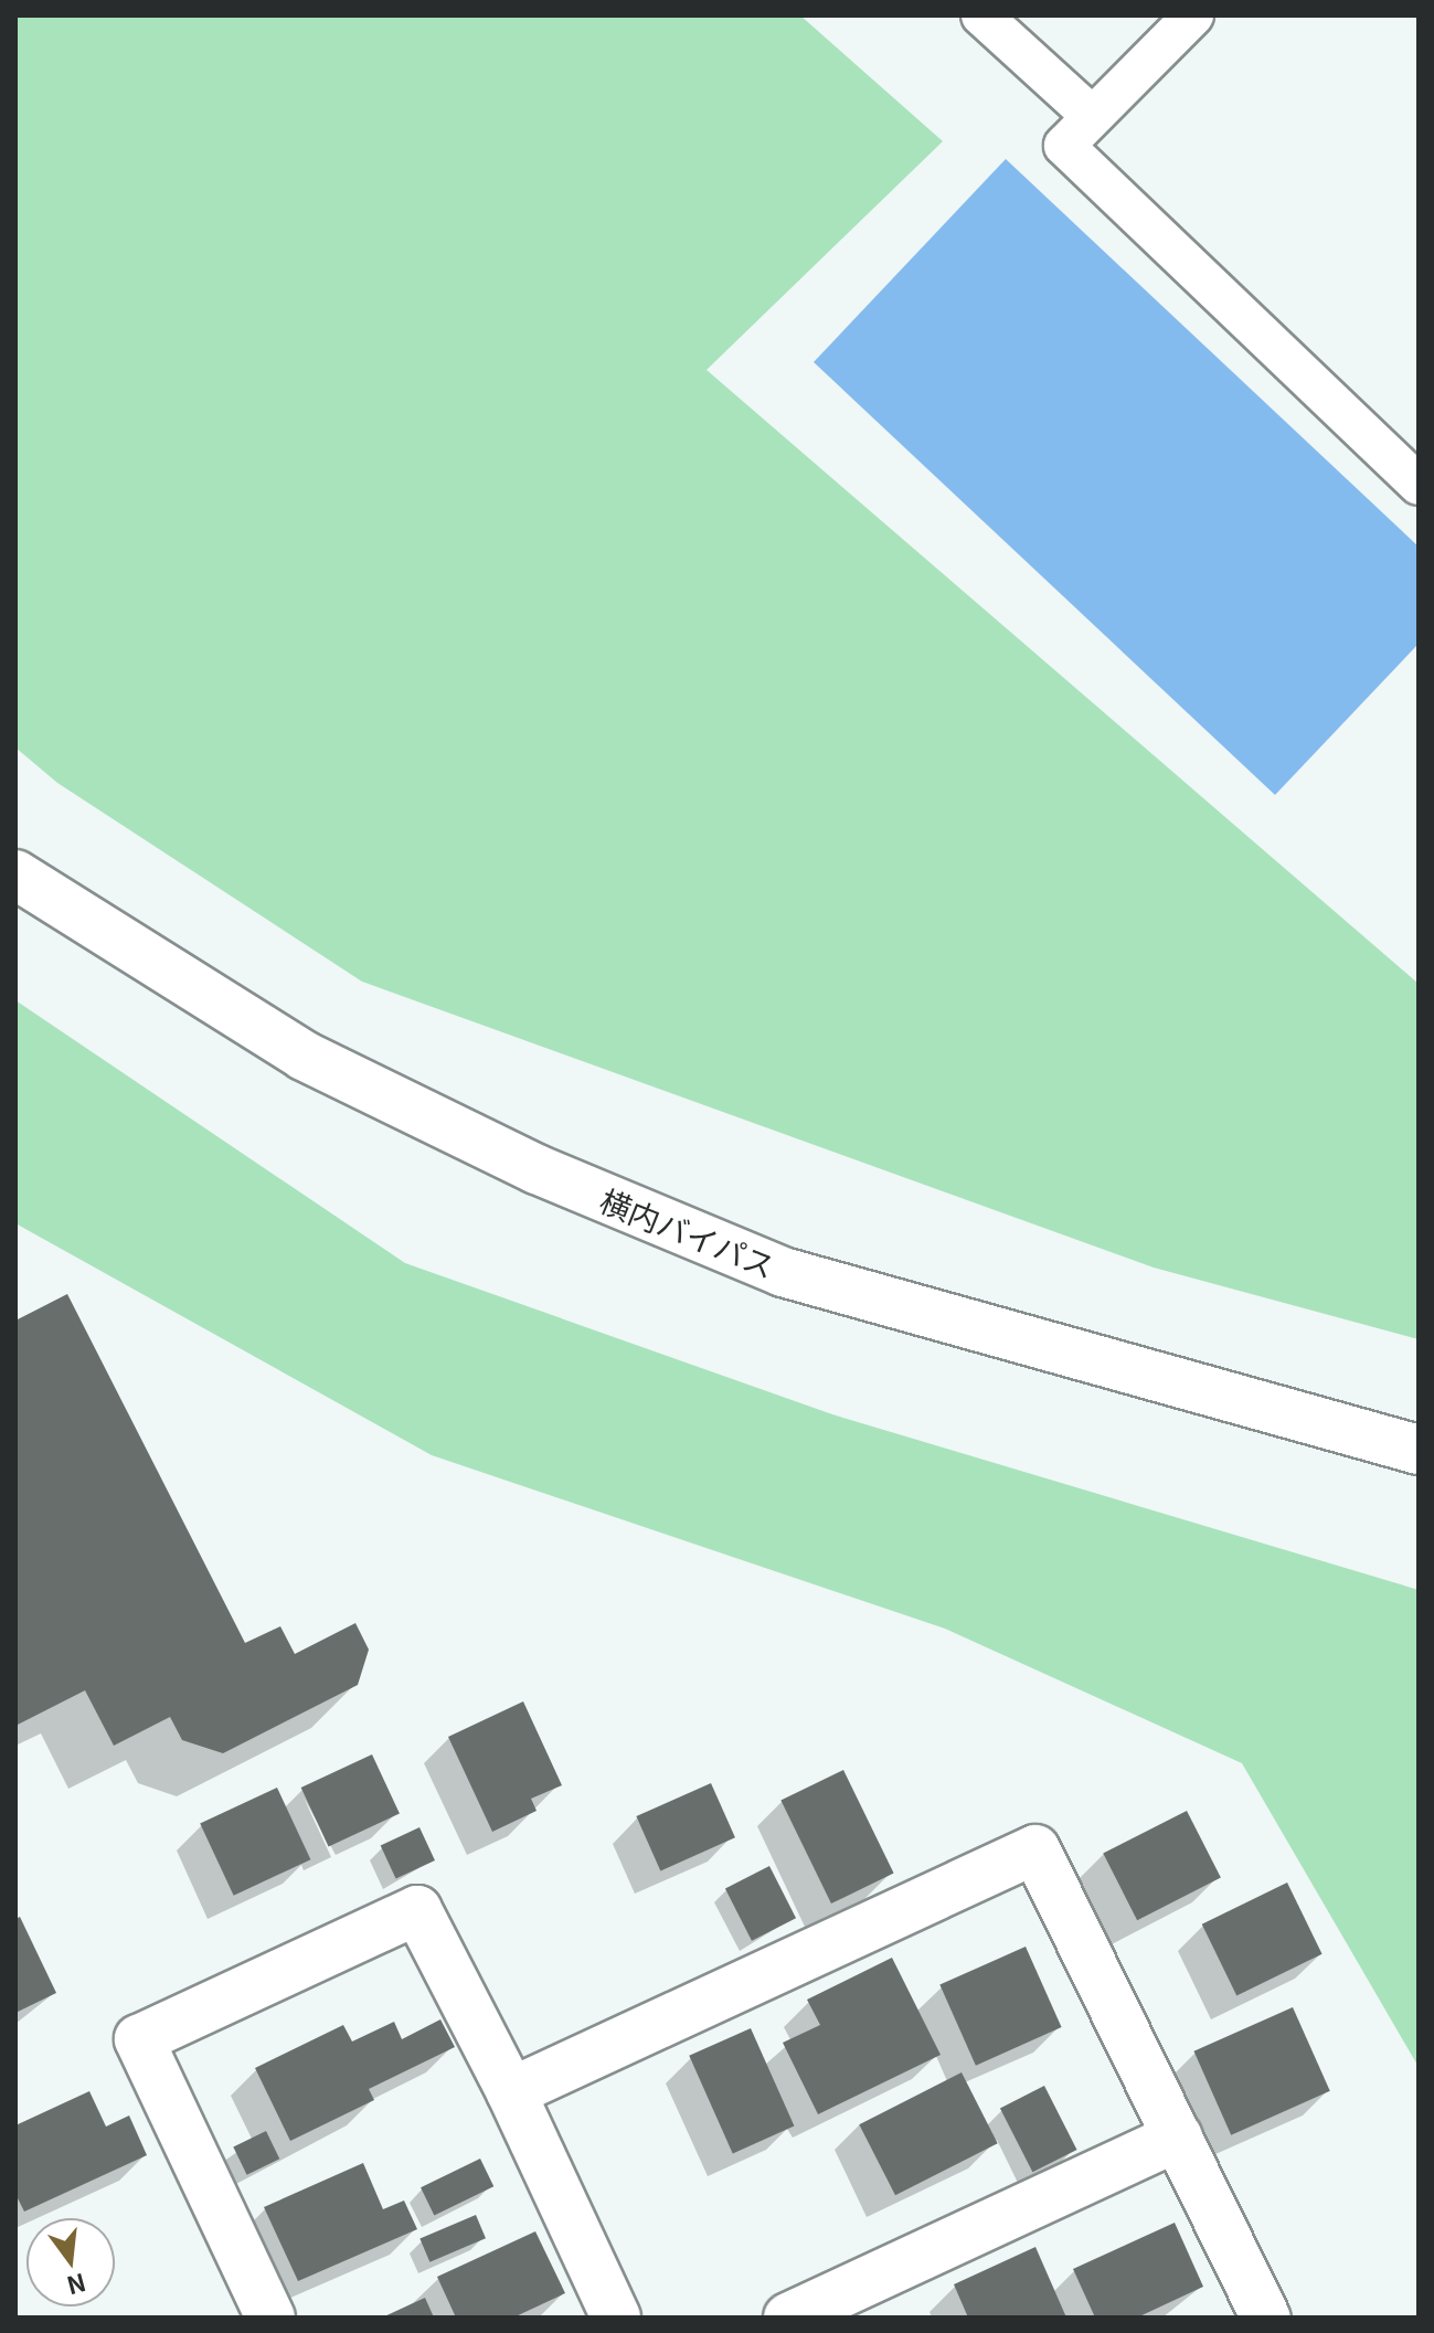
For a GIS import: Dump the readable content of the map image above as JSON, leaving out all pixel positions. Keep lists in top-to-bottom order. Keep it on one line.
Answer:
{"streets":{"main road":["横内バイパス"]},"north":"bottom"}
